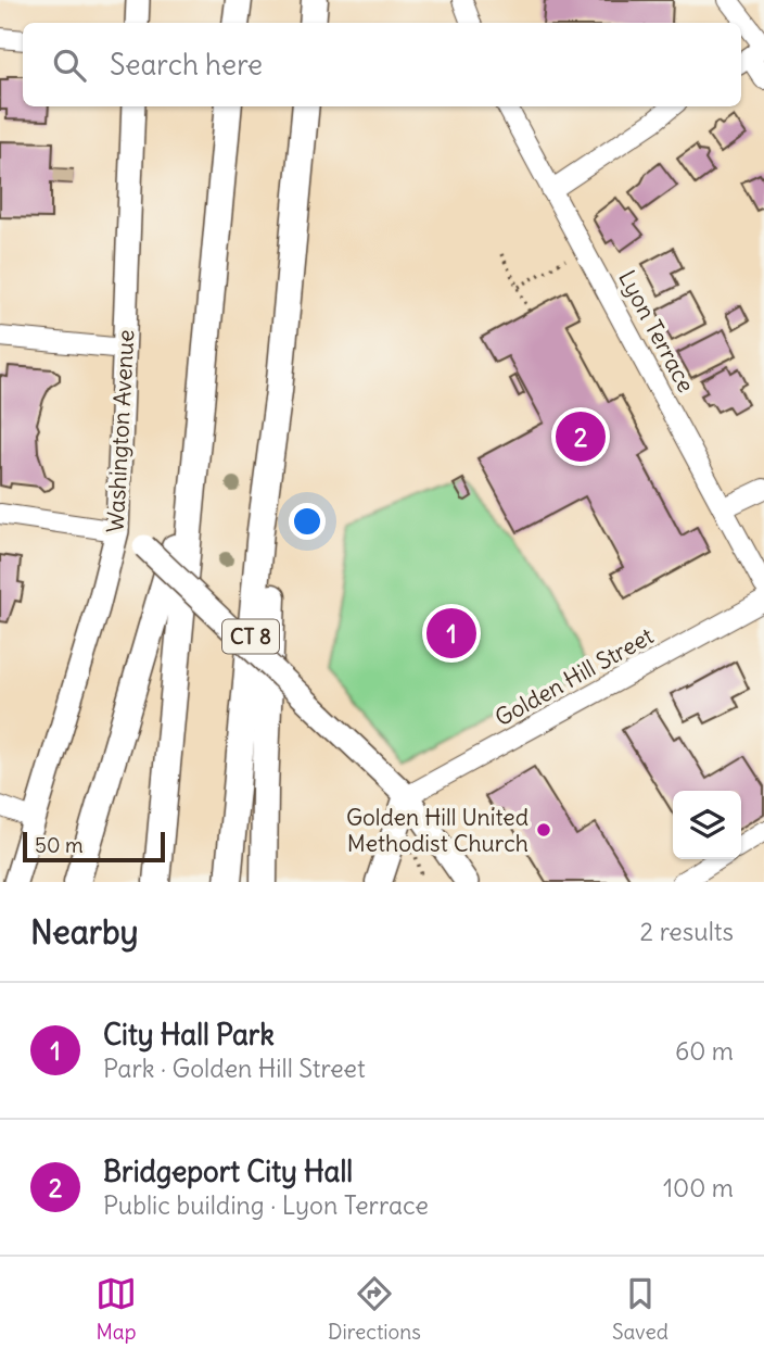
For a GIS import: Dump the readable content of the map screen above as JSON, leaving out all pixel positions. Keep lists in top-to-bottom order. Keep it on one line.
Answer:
{"streets":{"highway":["CT 8"],"main road":["Washington Avenue"],"street":["Lyon Terrace","Golden Hill Street"]},"places":["Golden Hill United Methodist Church"],"scale_bar":"50 m","page":{"search":"Search here","pins":["2","1"],"scale":"50 m","heading":["Nearby","2 results"],"list":[{"mark":"1","name":"City Hall Park","note":"Park · Golden Hill Street","value":"60 m"},{"mark":"2","name":"Bridgeport City Hall","note":"Public building · Lyon Terrace","value":"100 m"}],"nav":["Map","Directions","Saved"]}}
